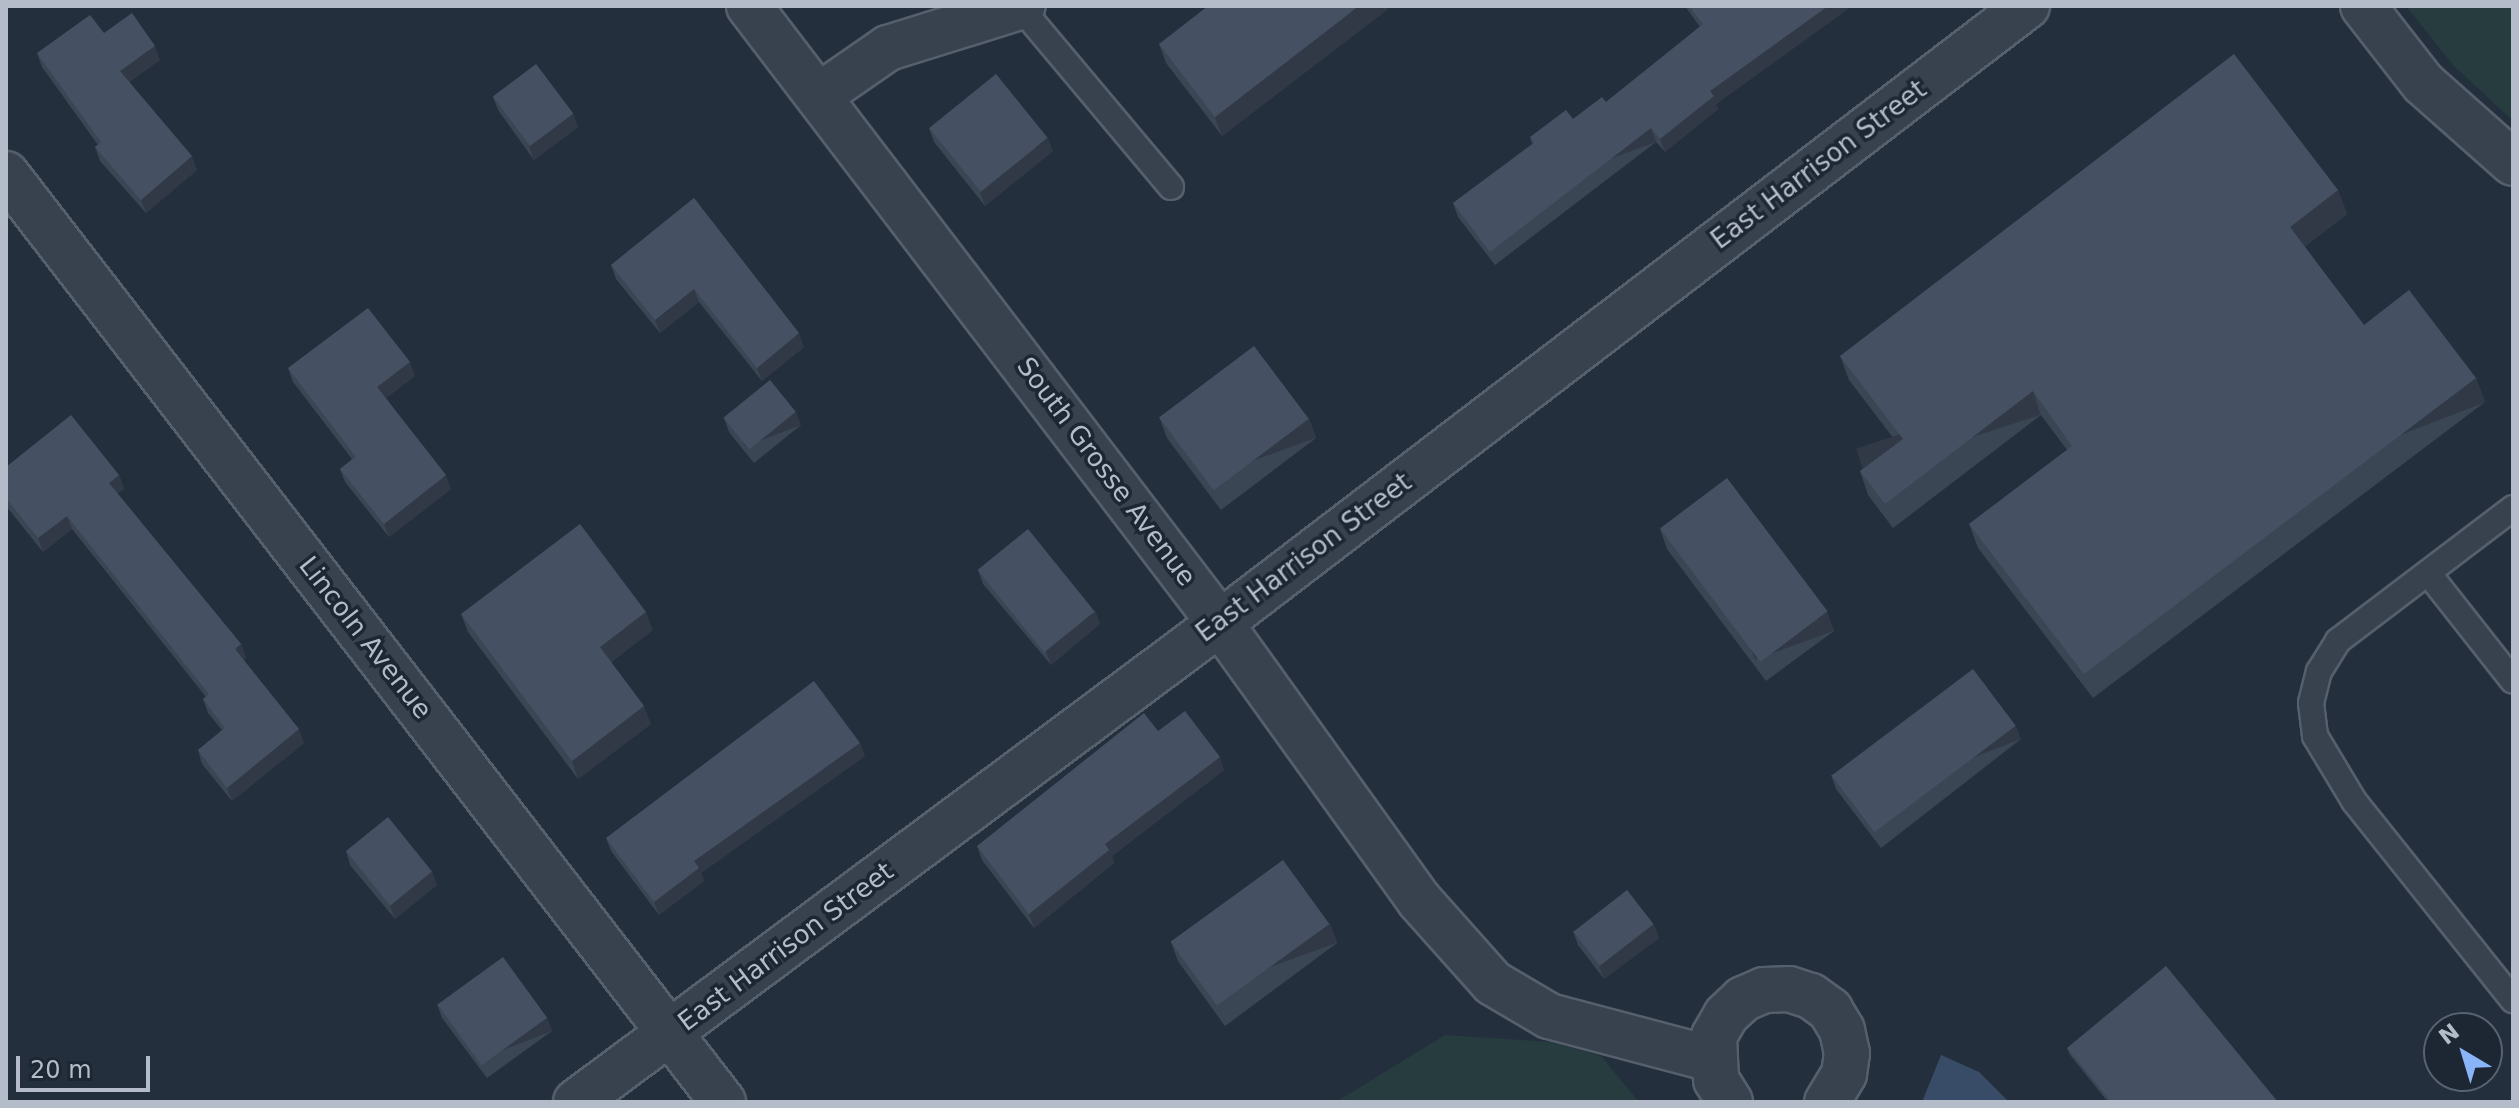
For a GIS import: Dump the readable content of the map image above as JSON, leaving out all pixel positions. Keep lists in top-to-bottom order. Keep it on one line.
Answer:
{"streets":{"street":["East Harrison Street","South Grosse Avenue","Lincoln Avenue"]},"crossings":[["East Harrison Street","South Grosse Avenue"],["East Harrison Street","Lincoln Avenue"]],"scale_bar":"20 m","north":"top left"}
